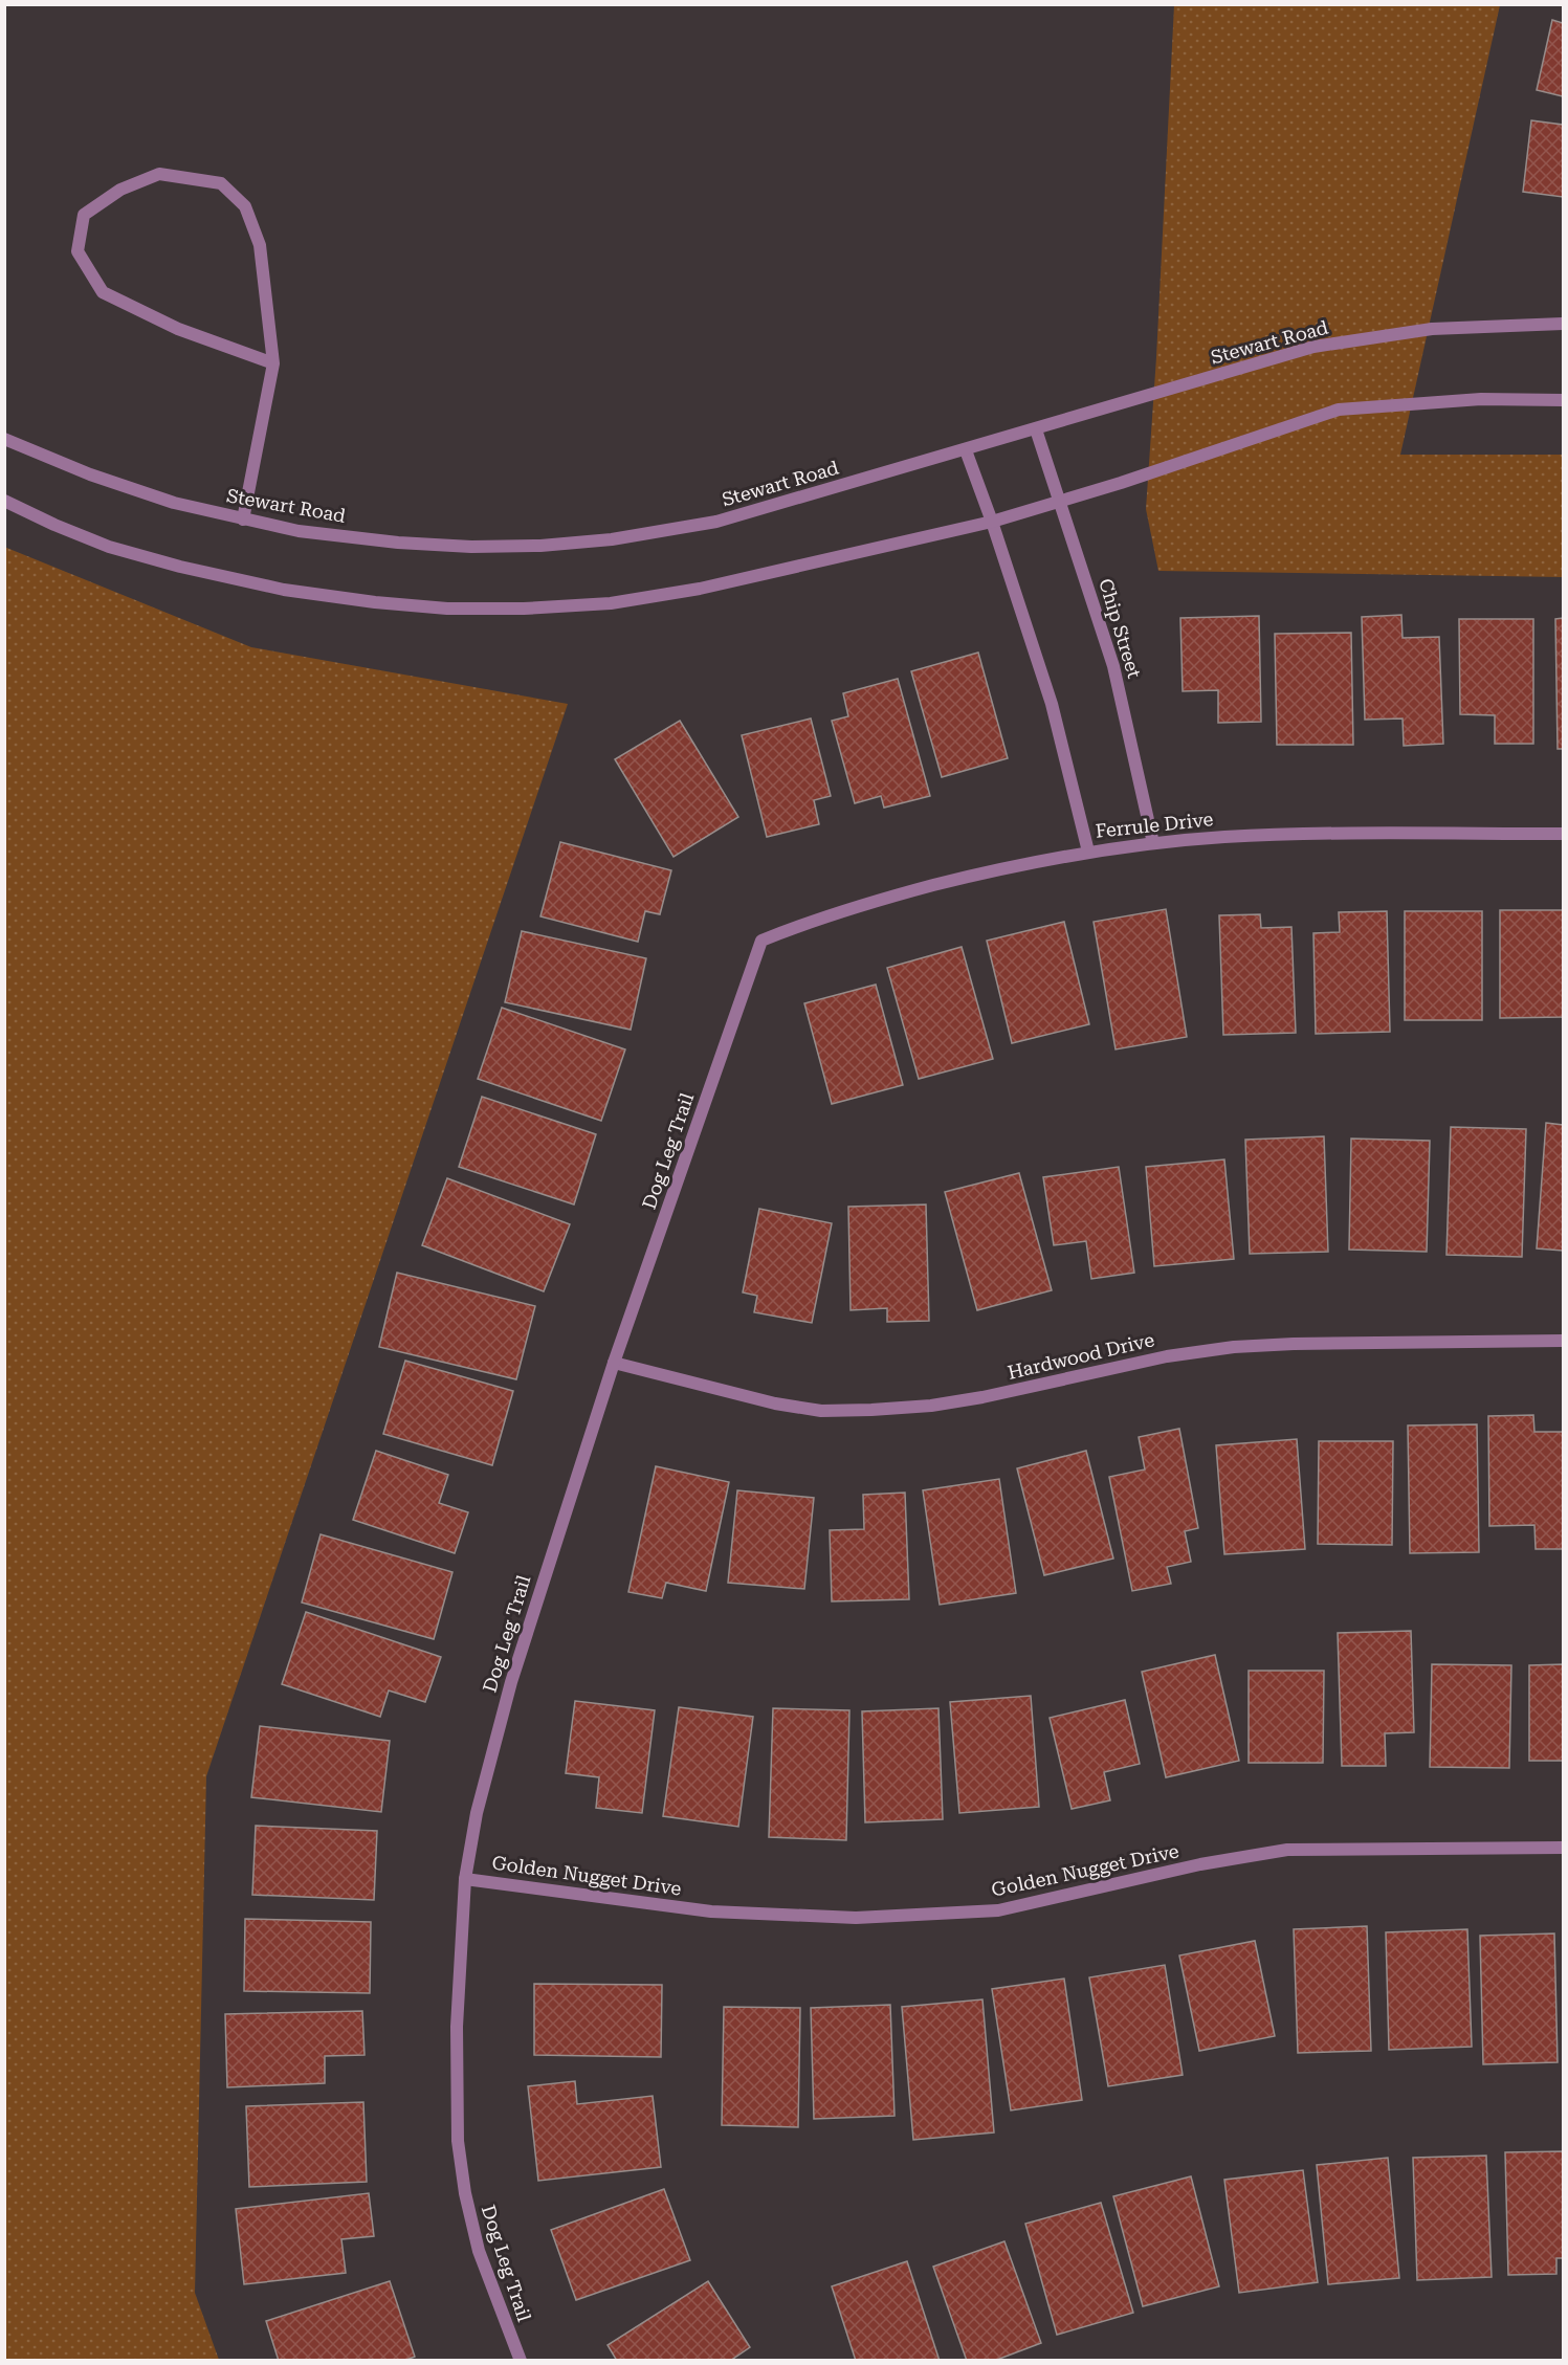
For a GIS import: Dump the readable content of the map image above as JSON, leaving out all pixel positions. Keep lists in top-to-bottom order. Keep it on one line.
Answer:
{"streets":{"street":["Stewart Road","Chip Street","Ferrule Drive","Dog Leg Trail","Hardwood Drive","Golden Nugget Drive"]},"crossings":[["Stewart Road","Chip Street"],["Chip Street","Ferrule Drive"],["Ferrule Drive","Dog Leg Trail"],["Dog Leg Trail","Hardwood Drive"],["Dog Leg Trail","Golden Nugget Drive"]]}
